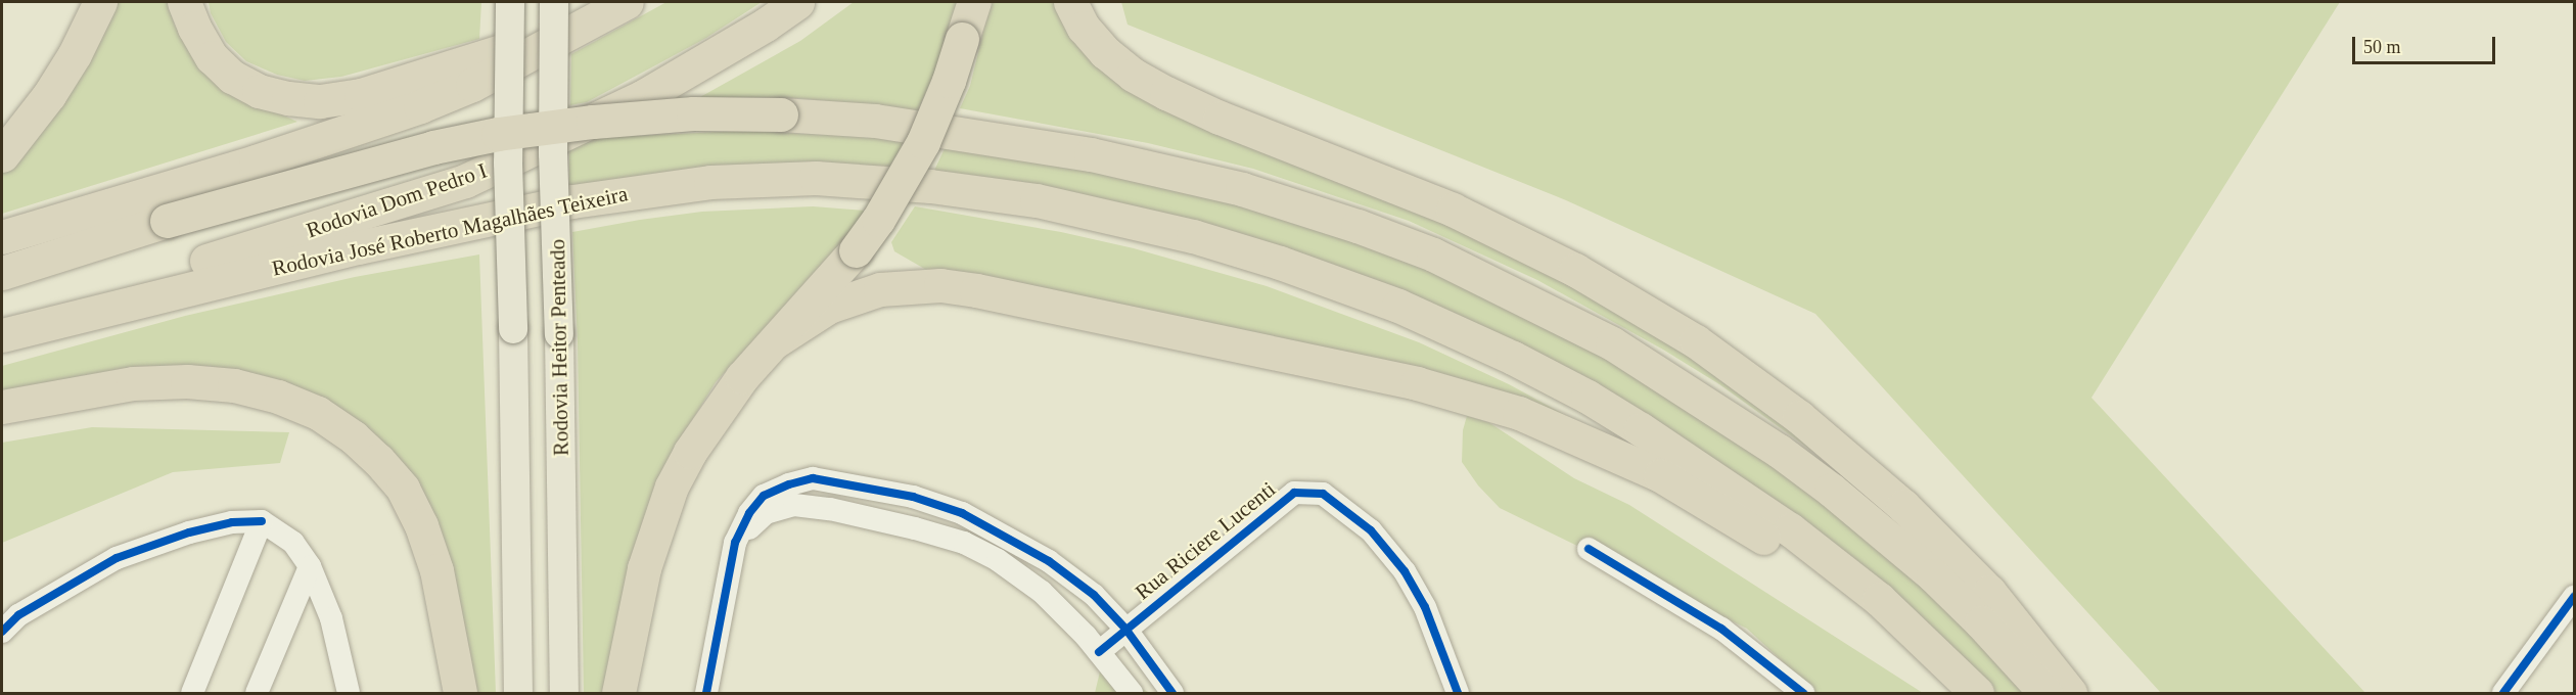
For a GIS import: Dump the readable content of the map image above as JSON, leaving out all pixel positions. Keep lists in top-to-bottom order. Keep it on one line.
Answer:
{"streets":{"highway":["Rodovia Dom Pedro I","Rodovia José Roberto Magalhães Teixeira"],"main road":["Rodovia Heitor Penteado"],"street":["Rua Riciere Lucenti"]},"scale_bar":"50 m"}
